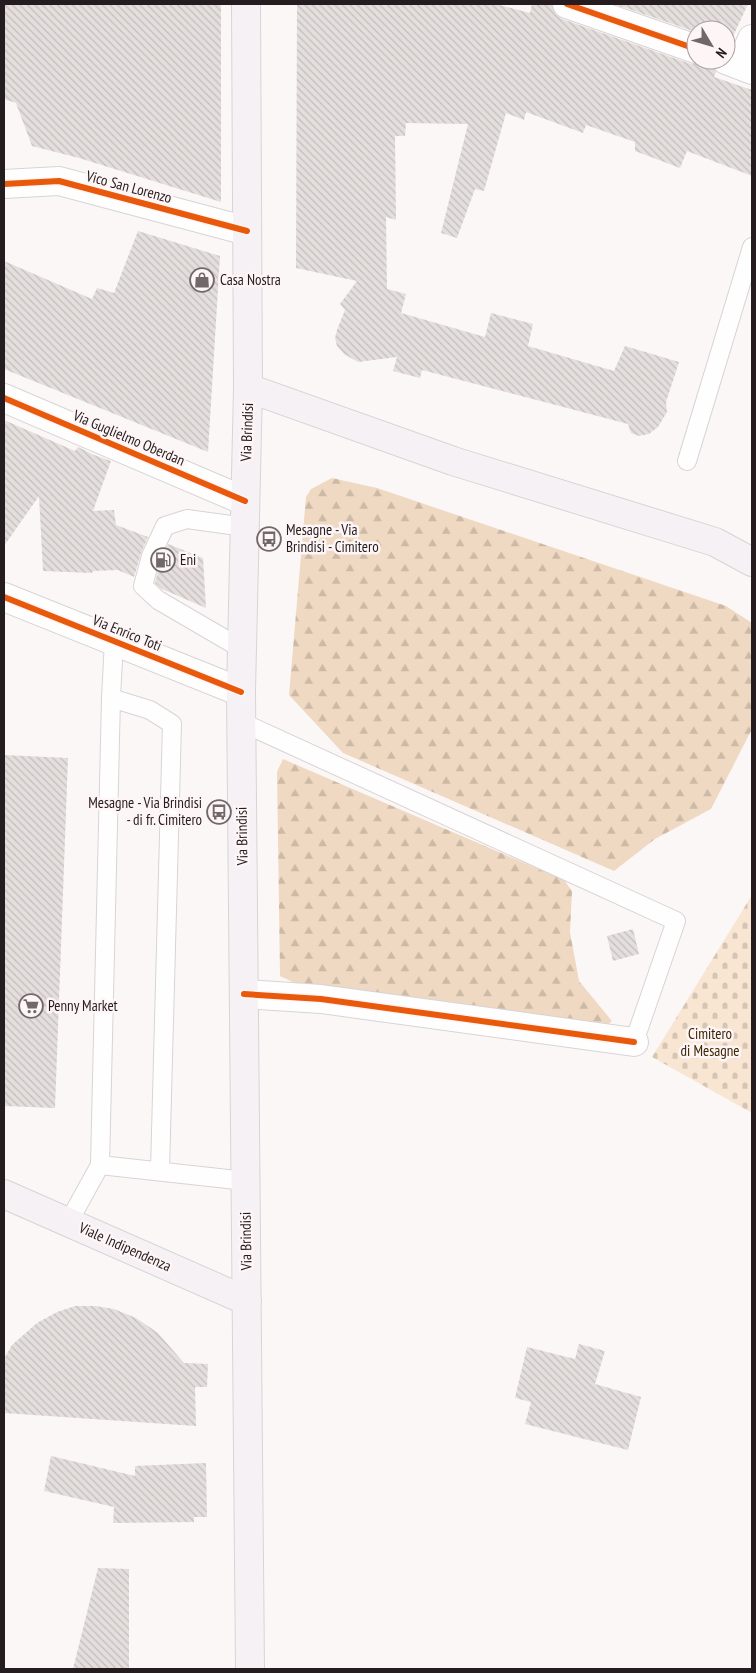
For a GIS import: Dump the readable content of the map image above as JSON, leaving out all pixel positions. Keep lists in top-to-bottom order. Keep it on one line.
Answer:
{"streets":{"main road":["Via Brindisi","Viale Indipendenza"],"street":["Vico San Lorenzo","Via Guglielmo Oberdan","Via Enrico Toti"]},"crossings":[["Vico San Lorenzo","Via Brindisi"],["Via Brindisi","Via Guglielmo Oberdan"],["Via Brindisi","Via Enrico Toti"],["Via Brindisi","Viale Indipendenza"]],"parks":["Cimitero di Mesagne"],"places":{"shop":["Casa Nostra"],"bus stop":["Mesagne - Via Brindisi - Cimitero","Mesagne - Via Brindisi - di fr. Cimitero"],"fuel station":["Eni"],"supermarket":["Penny Market"]},"north":"bottom right"}
